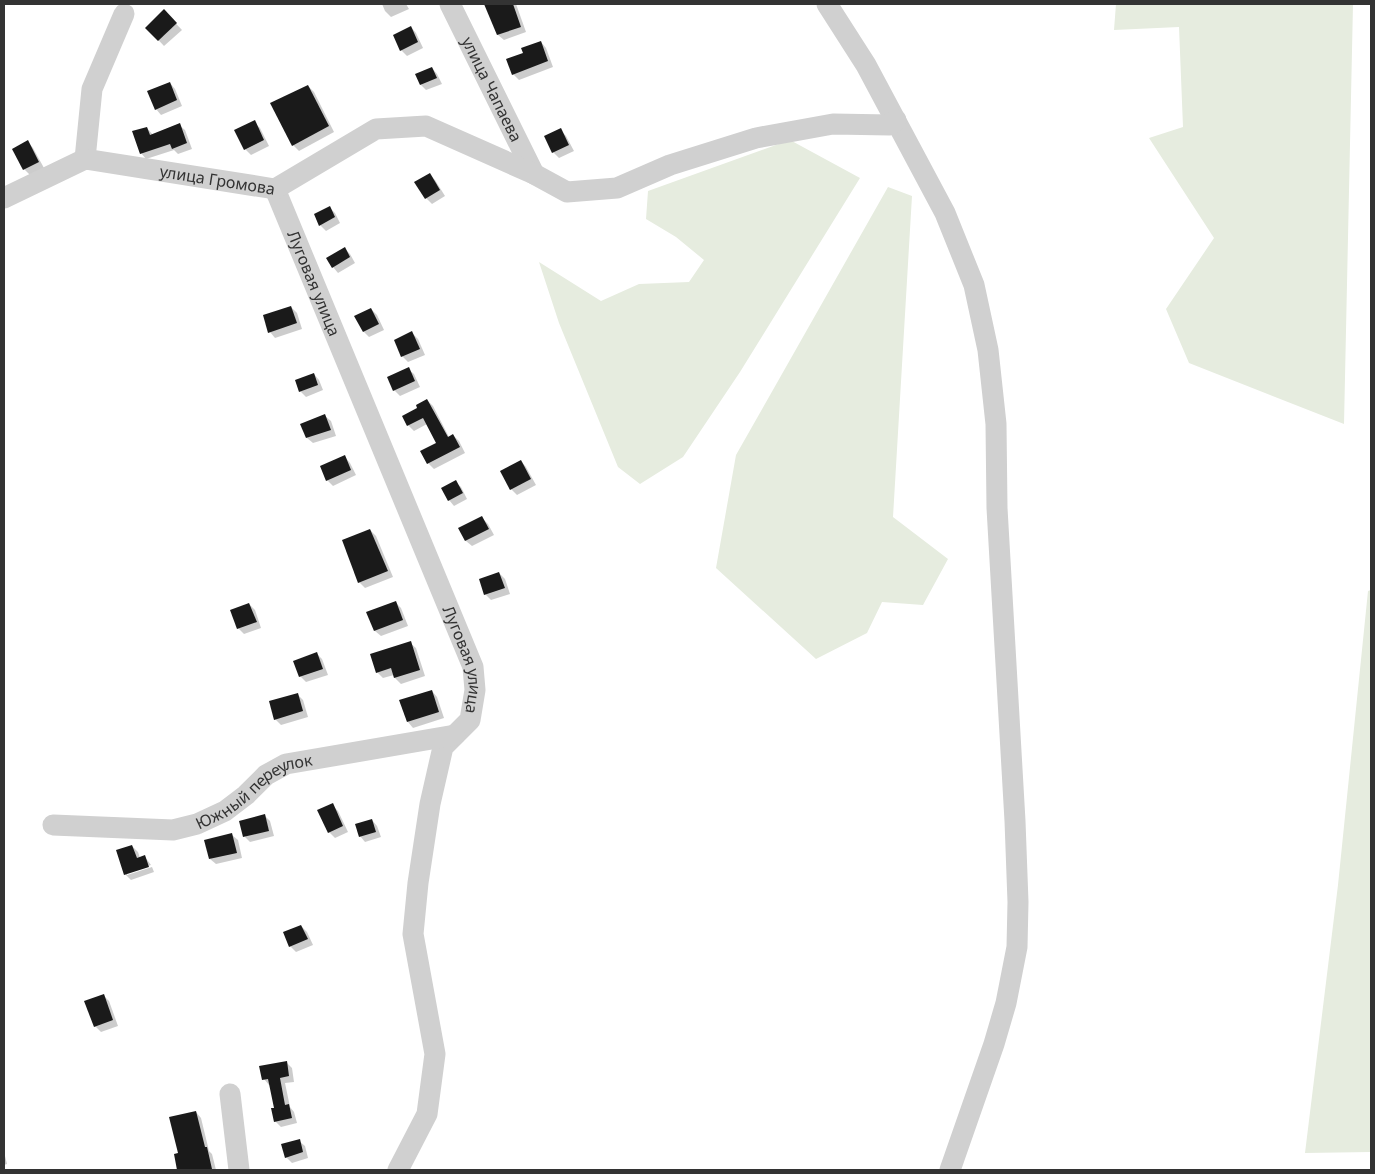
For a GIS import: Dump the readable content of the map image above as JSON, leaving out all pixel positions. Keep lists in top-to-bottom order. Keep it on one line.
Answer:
{"streets":{"street":["улица Чапаева","улица Громова","Луговая улица","Южный переулок"]},"crossings":[["улица Чапаева","улица Громова"],["улица Громова","Луговая улица"],["Луговая улица","Южный переулок"]]}
